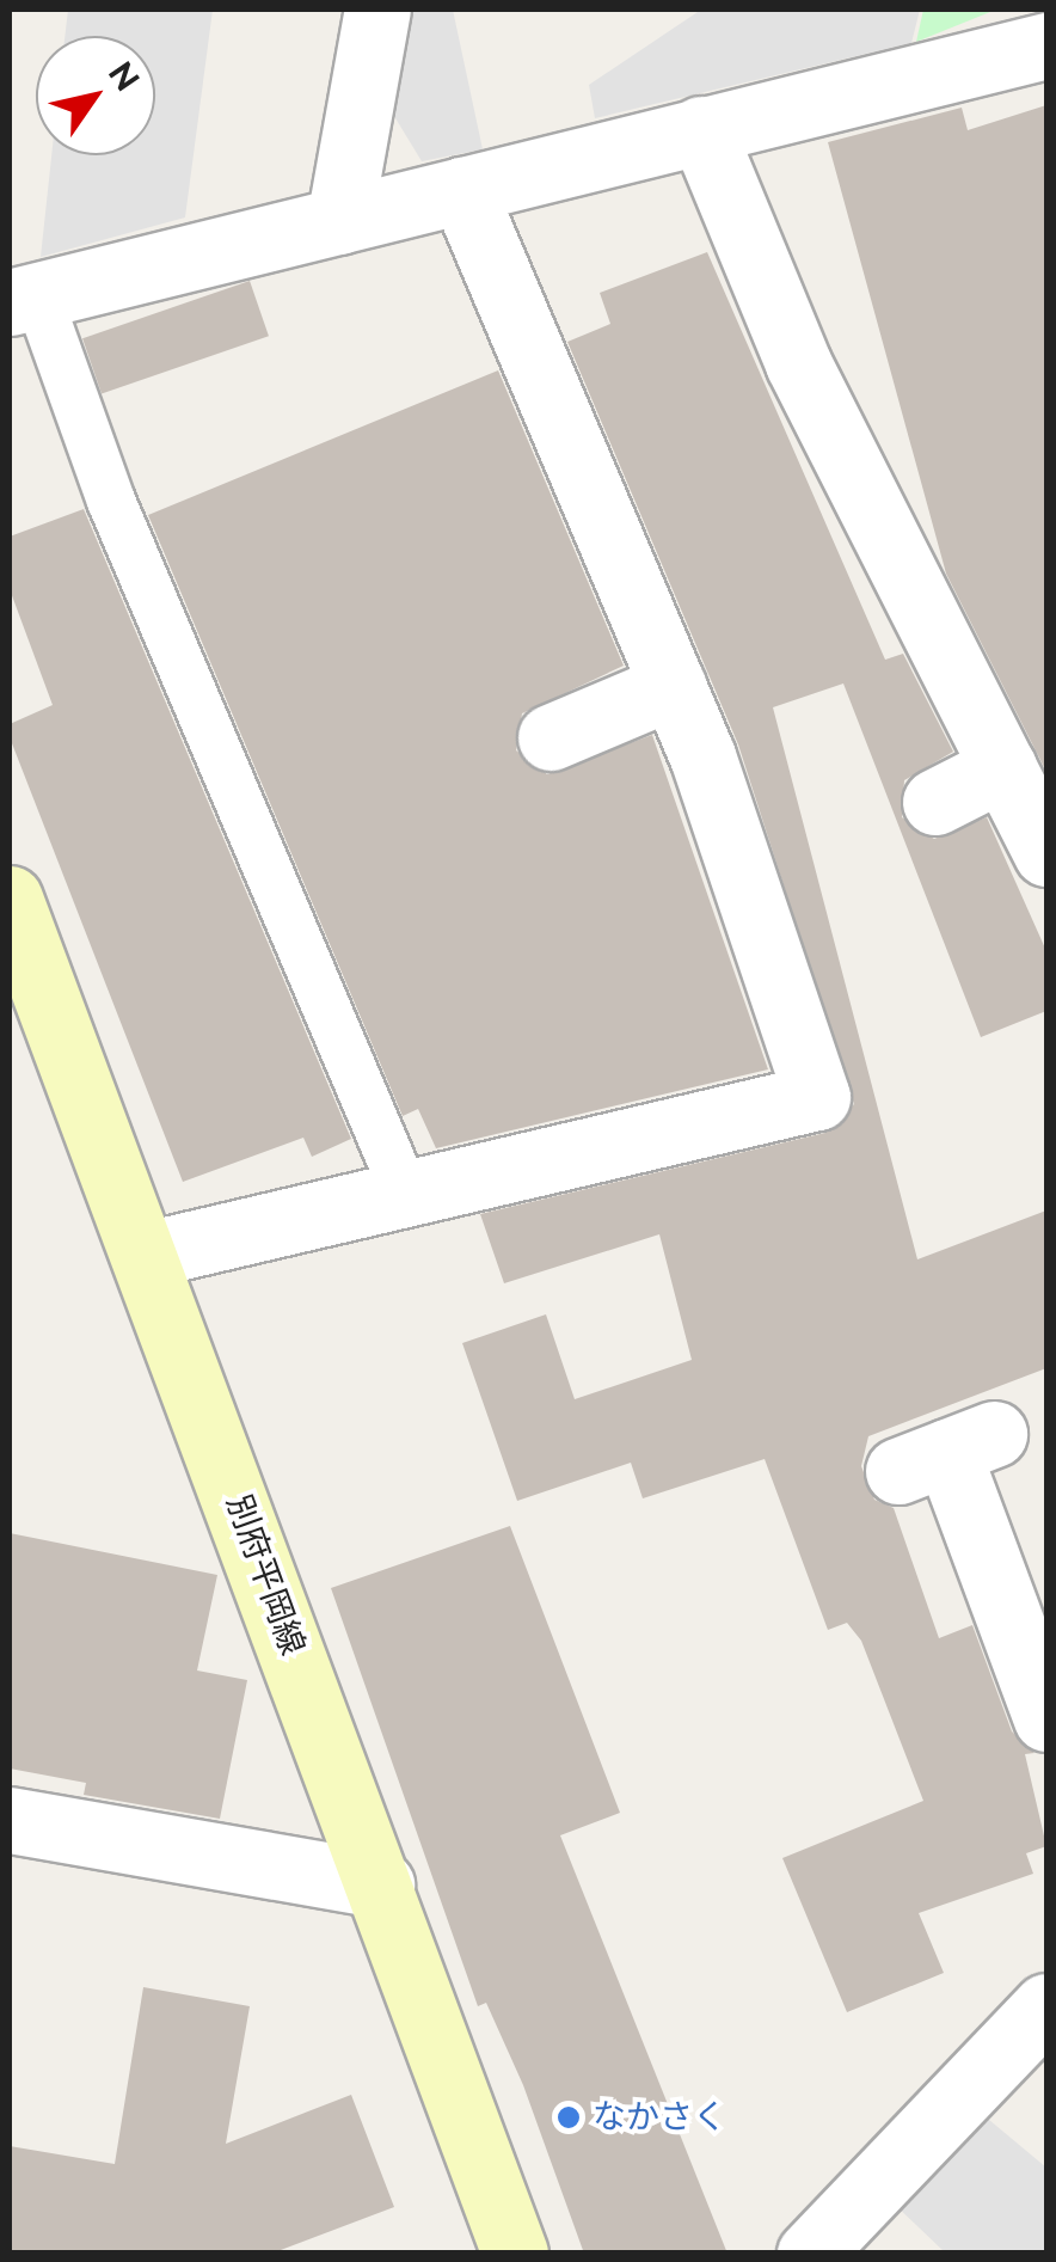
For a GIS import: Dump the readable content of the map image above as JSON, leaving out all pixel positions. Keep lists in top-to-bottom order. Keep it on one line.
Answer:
{"streets":{"main road":["別府平岡線"]},"places":["なかさく"],"north":"top right"}
